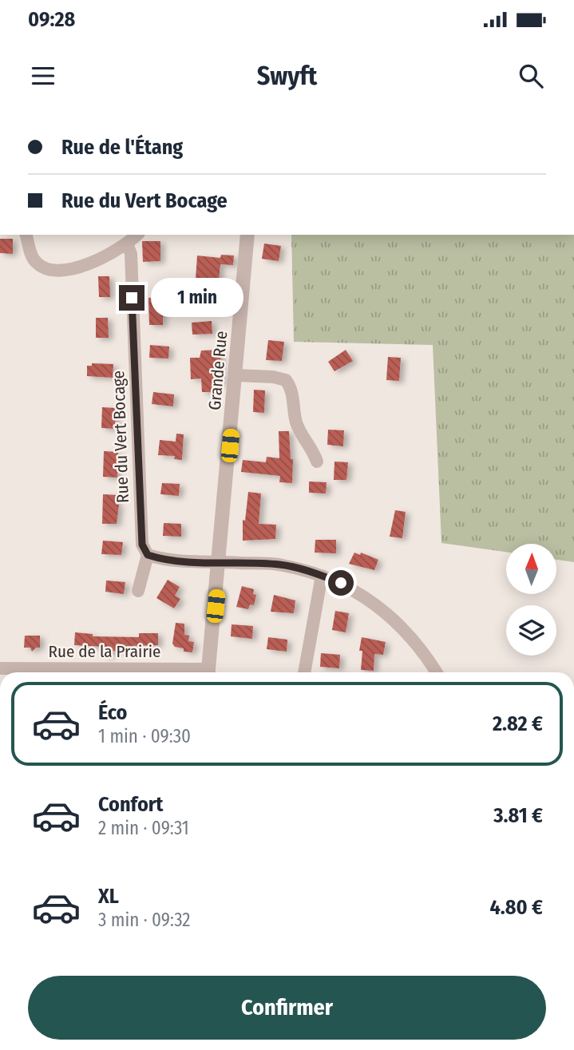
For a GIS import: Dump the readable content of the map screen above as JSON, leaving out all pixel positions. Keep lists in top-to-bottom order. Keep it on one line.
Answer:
{"streets":{"street":["Grande Rue","Rue du Vert Bocage","Rue de la Prairie"]},"north":"top","page":{"status":"09:28","header":"Swyft","banner":["Rue de l'Étang","Rue du Vert Bocage"],"bubble":"1 min","list":[{"name":"Éco","note":"1 min · 09:30","value":"2.82 €"},{"name":"Confort","note":"2 min · 09:31","value":"3.81 €"},{"name":"XL","note":"3 min · 09:32","value":"4.80 €"}],"buttons":"Confirmer"}}
